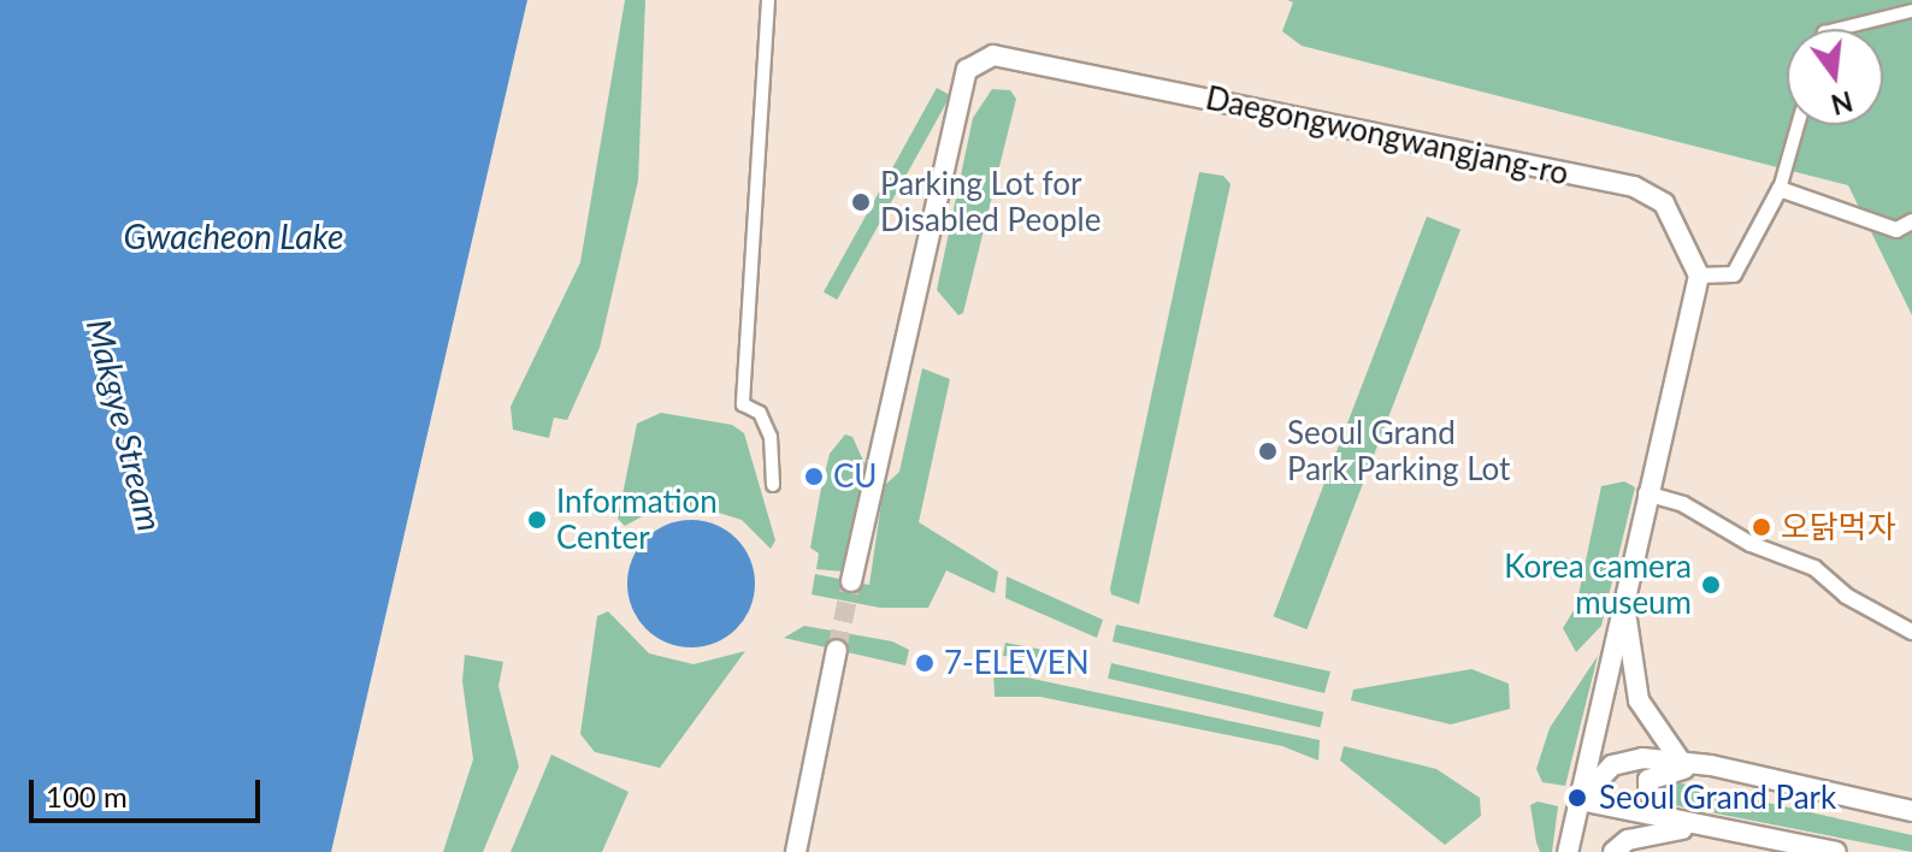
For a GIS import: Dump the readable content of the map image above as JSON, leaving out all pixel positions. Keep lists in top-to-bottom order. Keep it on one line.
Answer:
{"streets":{"street":["Daegongwongwangjang-ro"]},"water":["Gwacheon Lake","Makgye Stream"],"places":["Parking Lot for Disabled People","Seoul Grand Park Parking Lot","CU","Information Center","오닭먹자","Korea camera museum","7-ELEVEN","Seoul Grand Park"],"scale_bar":"100 m","north":"bottom"}
